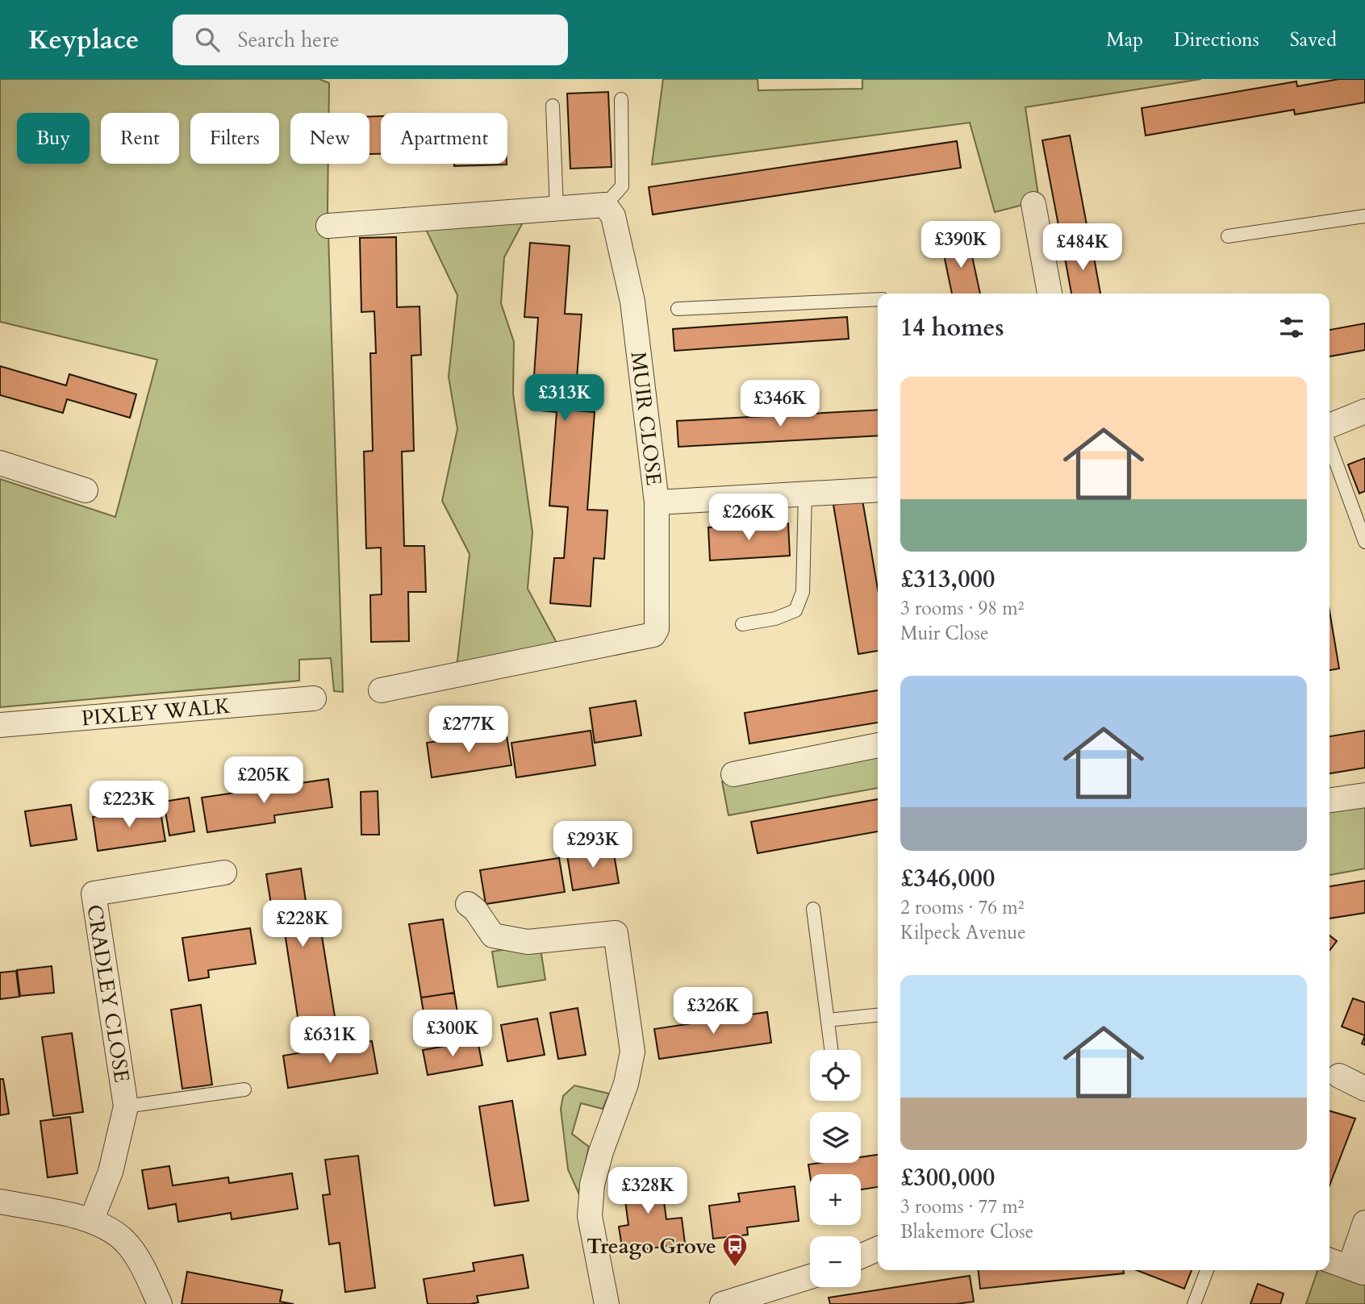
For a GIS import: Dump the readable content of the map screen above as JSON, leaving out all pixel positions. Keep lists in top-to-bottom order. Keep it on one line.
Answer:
{"streets":{"street":["MUIR CLOSE","PIXLEY WALK","CRADLEY CLOSE"]},"places":{"bus stop":["Treago Grove"]},"page":{"header":"Keyplace","search":"Search here","nav":["Map","Directions","Saved"],"chip":["Buy","Rent","Filters","New","Apartment"],"price":["£390K","£484K","£313K","£346K","£266K","£277K","£205K","£223K","£293K","£228K","£326K","£300K","£631K","£328K"],"heading":"14 homes","list":[{"name":"£313,000","note":"3 rooms · 98 m² · Muir Close"},{"name":"£346,000","note":"2 rooms · 76 m² · Kilpeck Avenue"},{"name":"£300,000","note":"3 rooms · 77 m² · Blakemore Close"}],"map_buttons":["+","−"]}}
